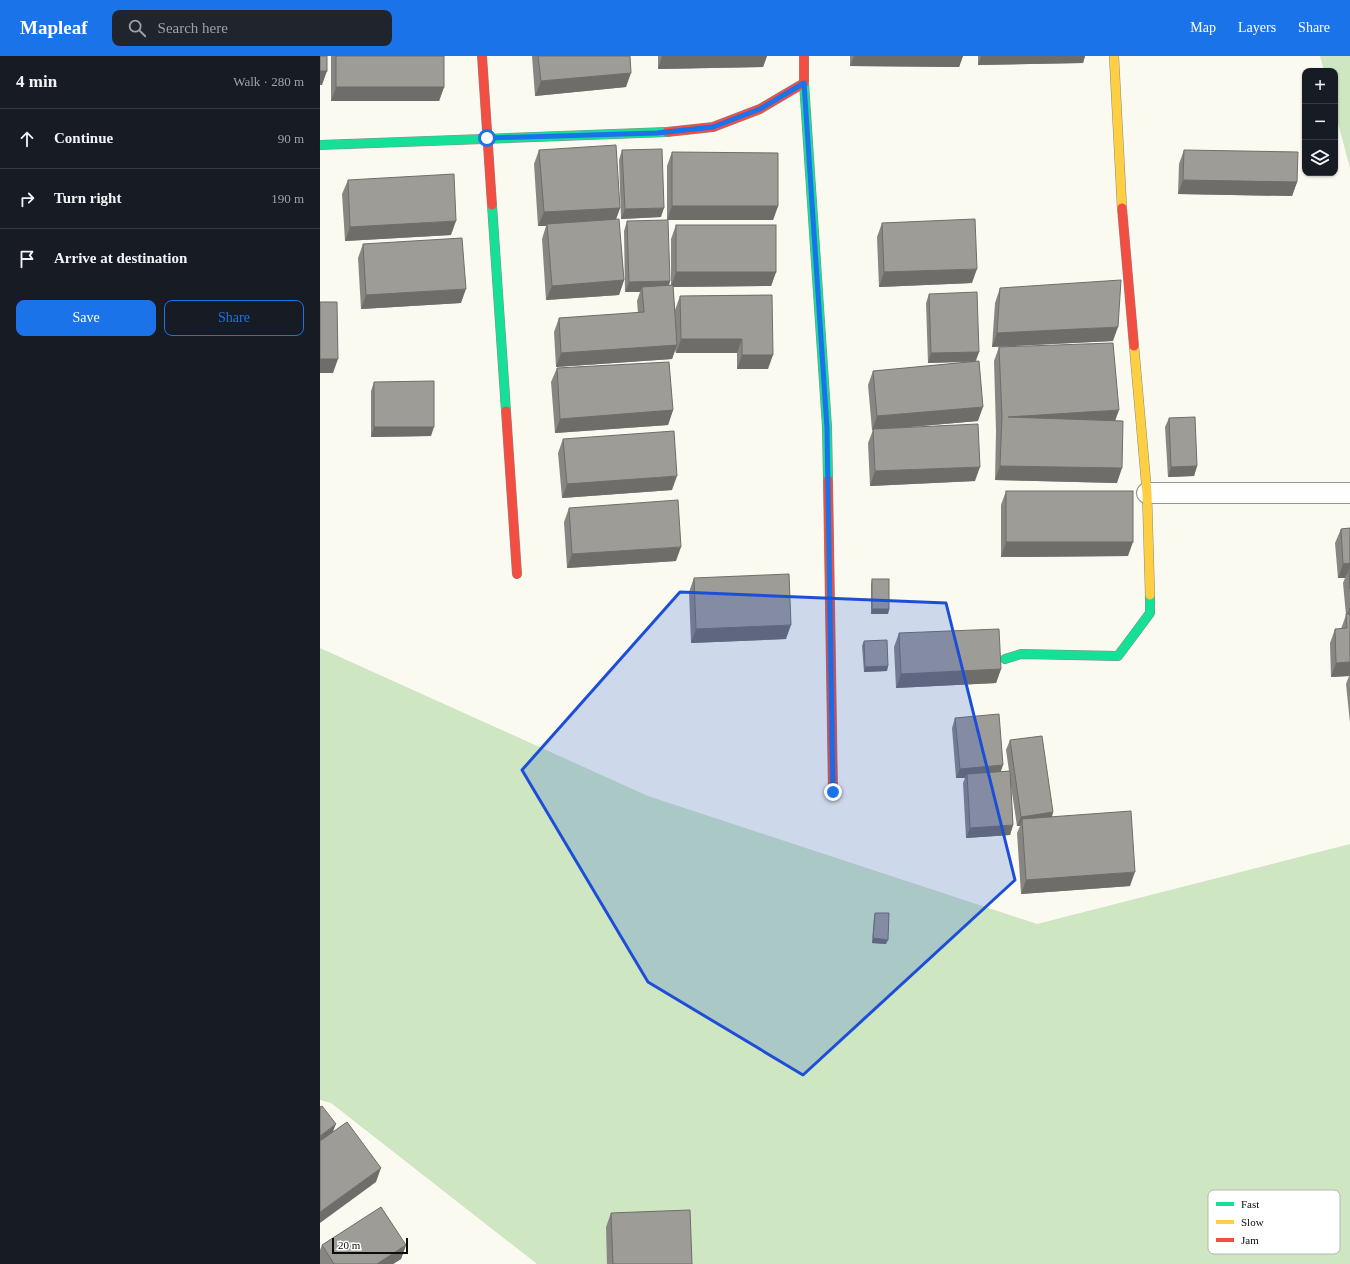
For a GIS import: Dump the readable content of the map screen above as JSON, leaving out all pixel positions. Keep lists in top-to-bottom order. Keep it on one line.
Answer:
{"legend":["Fast","Slow","Jam"],"scale_bar":"20 m","page":{"header":"Mapleaf","search":"Search here","nav":["Map","Layers","Share"],"heading":["4 min","Walk · 280 m"],"map_buttons":["+","−"],"list":[["Continue","90 m"],["Turn right","190 m"],"Arrive at destination"],"buttons":["Save","Share"],"scale":"20 m"}}
